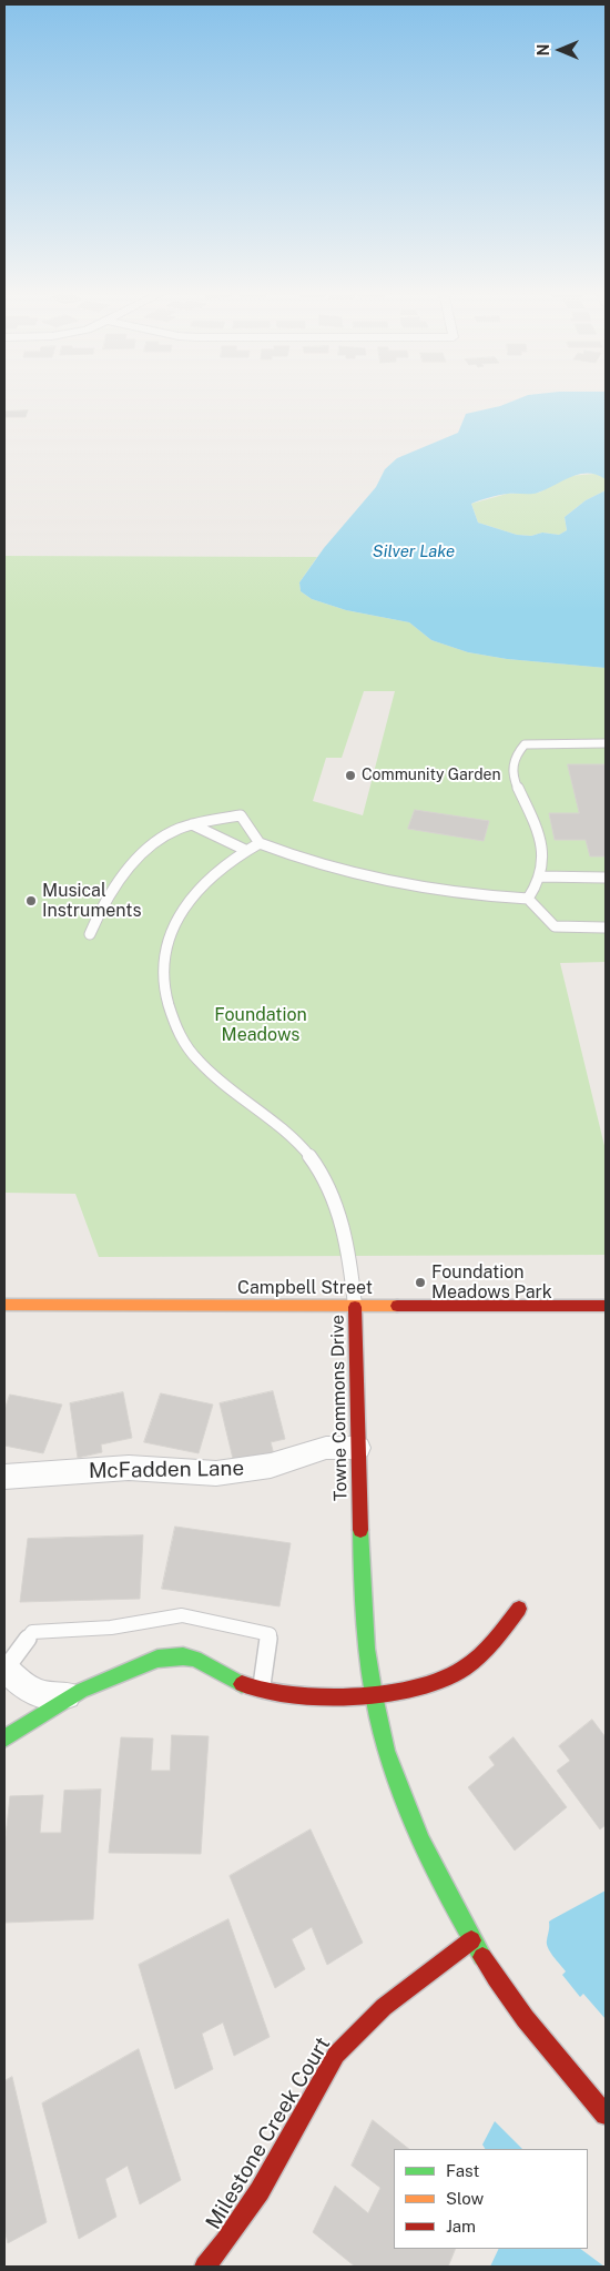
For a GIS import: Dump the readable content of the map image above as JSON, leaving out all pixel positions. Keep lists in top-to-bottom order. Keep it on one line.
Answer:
{"streets":{"street":["Campbell Street","Towne Commons Drive","McFadden Lane","Milestone Creek Court"]},"crossings":[["Campbell Street","Towne Commons Drive"],["Towne Commons Drive","McFadden Lane"],["Towne Commons Drive","Milestone Creek Court"]],"water":["Silver Lake"],"parks":["Foundation Meadows"],"places":["Community Garden","Musical Instruments","Foundation Meadows Park"],"legend":["Fast","Slow","Jam"],"north":"left"}
